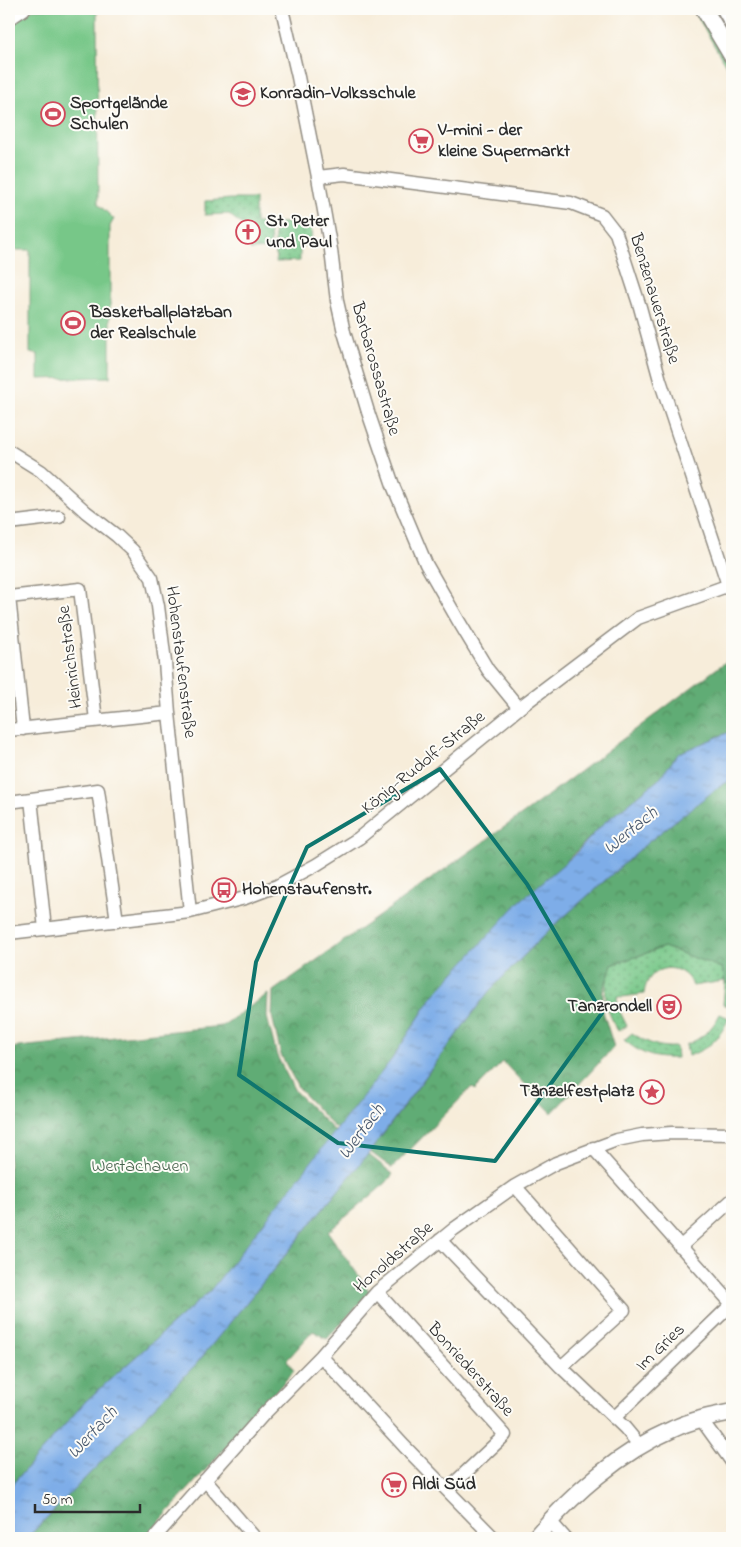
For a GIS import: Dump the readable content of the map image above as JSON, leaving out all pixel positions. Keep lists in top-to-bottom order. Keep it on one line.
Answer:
{"streets":{"street":["Benzenauerstraße","Barbarossastraße","Heinrichstraße","Hohenstaufenstraße","König-Rudolf-Straße","Honoldstraße","Im Gries","Bonriederstraße"]},"crossings":[["Benzenauerstraße","Barbarossastraße"],["Benzenauerstraße","König-Rudolf-Straße"],["Barbarossastraße","König-Rudolf-Straße"],["Heinrichstraße","Hohenstaufenstraße"],["Hohenstaufenstraße","König-Rudolf-Straße"],["Honoldstraße","Bonriederstraße"]],"water":["Wertach"],"parks":["Wertachauen"],"places":{"school or university":["Konradin-Volksschule"],"sports":["Sportgelände Schulen","Basketballplatzban der Realschule"],"supermarket":["V-mini - der kleine Supermarkt","Aldi Süd"],"church":["St. Peter und Paul"],"bus stop":["Hohenstaufenstr."],"theatre":["Tanzrondell"],"place":["Tänzelfestplatz"]},"scale_bar":"50 m"}
